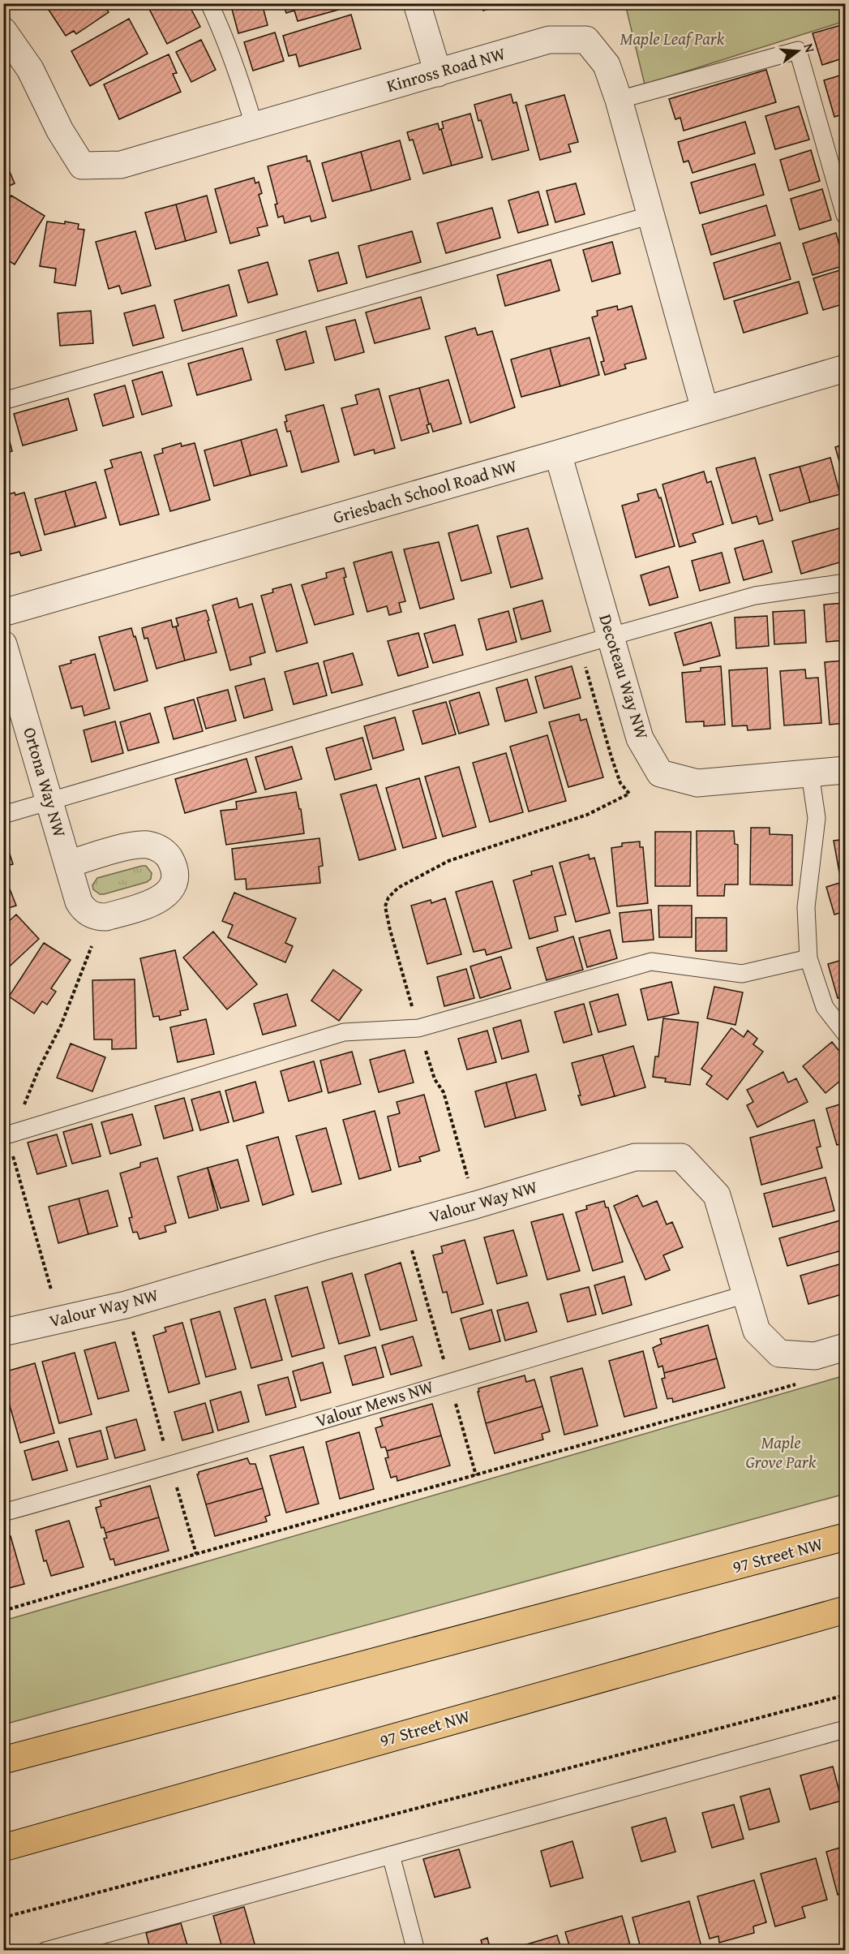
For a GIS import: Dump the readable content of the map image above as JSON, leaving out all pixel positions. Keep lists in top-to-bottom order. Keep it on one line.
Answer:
{"streets":{"main road":["97 Street NW"],"street":["Kinross Road NW","Griesbach School Road NW","Decoteau Way NW","Ortona Way NW","Valour Way NW"],"lane":["Valour Mews NW"]},"crossings":[["Kinross Road NW","Griesbach School Road NW"],["Griesbach School Road NW","Decoteau Way NW"],["Valour Way NW","Valour Mews NW"]],"parks":["Maple Leaf Park","Maple Grove Park"],"north":"right"}
